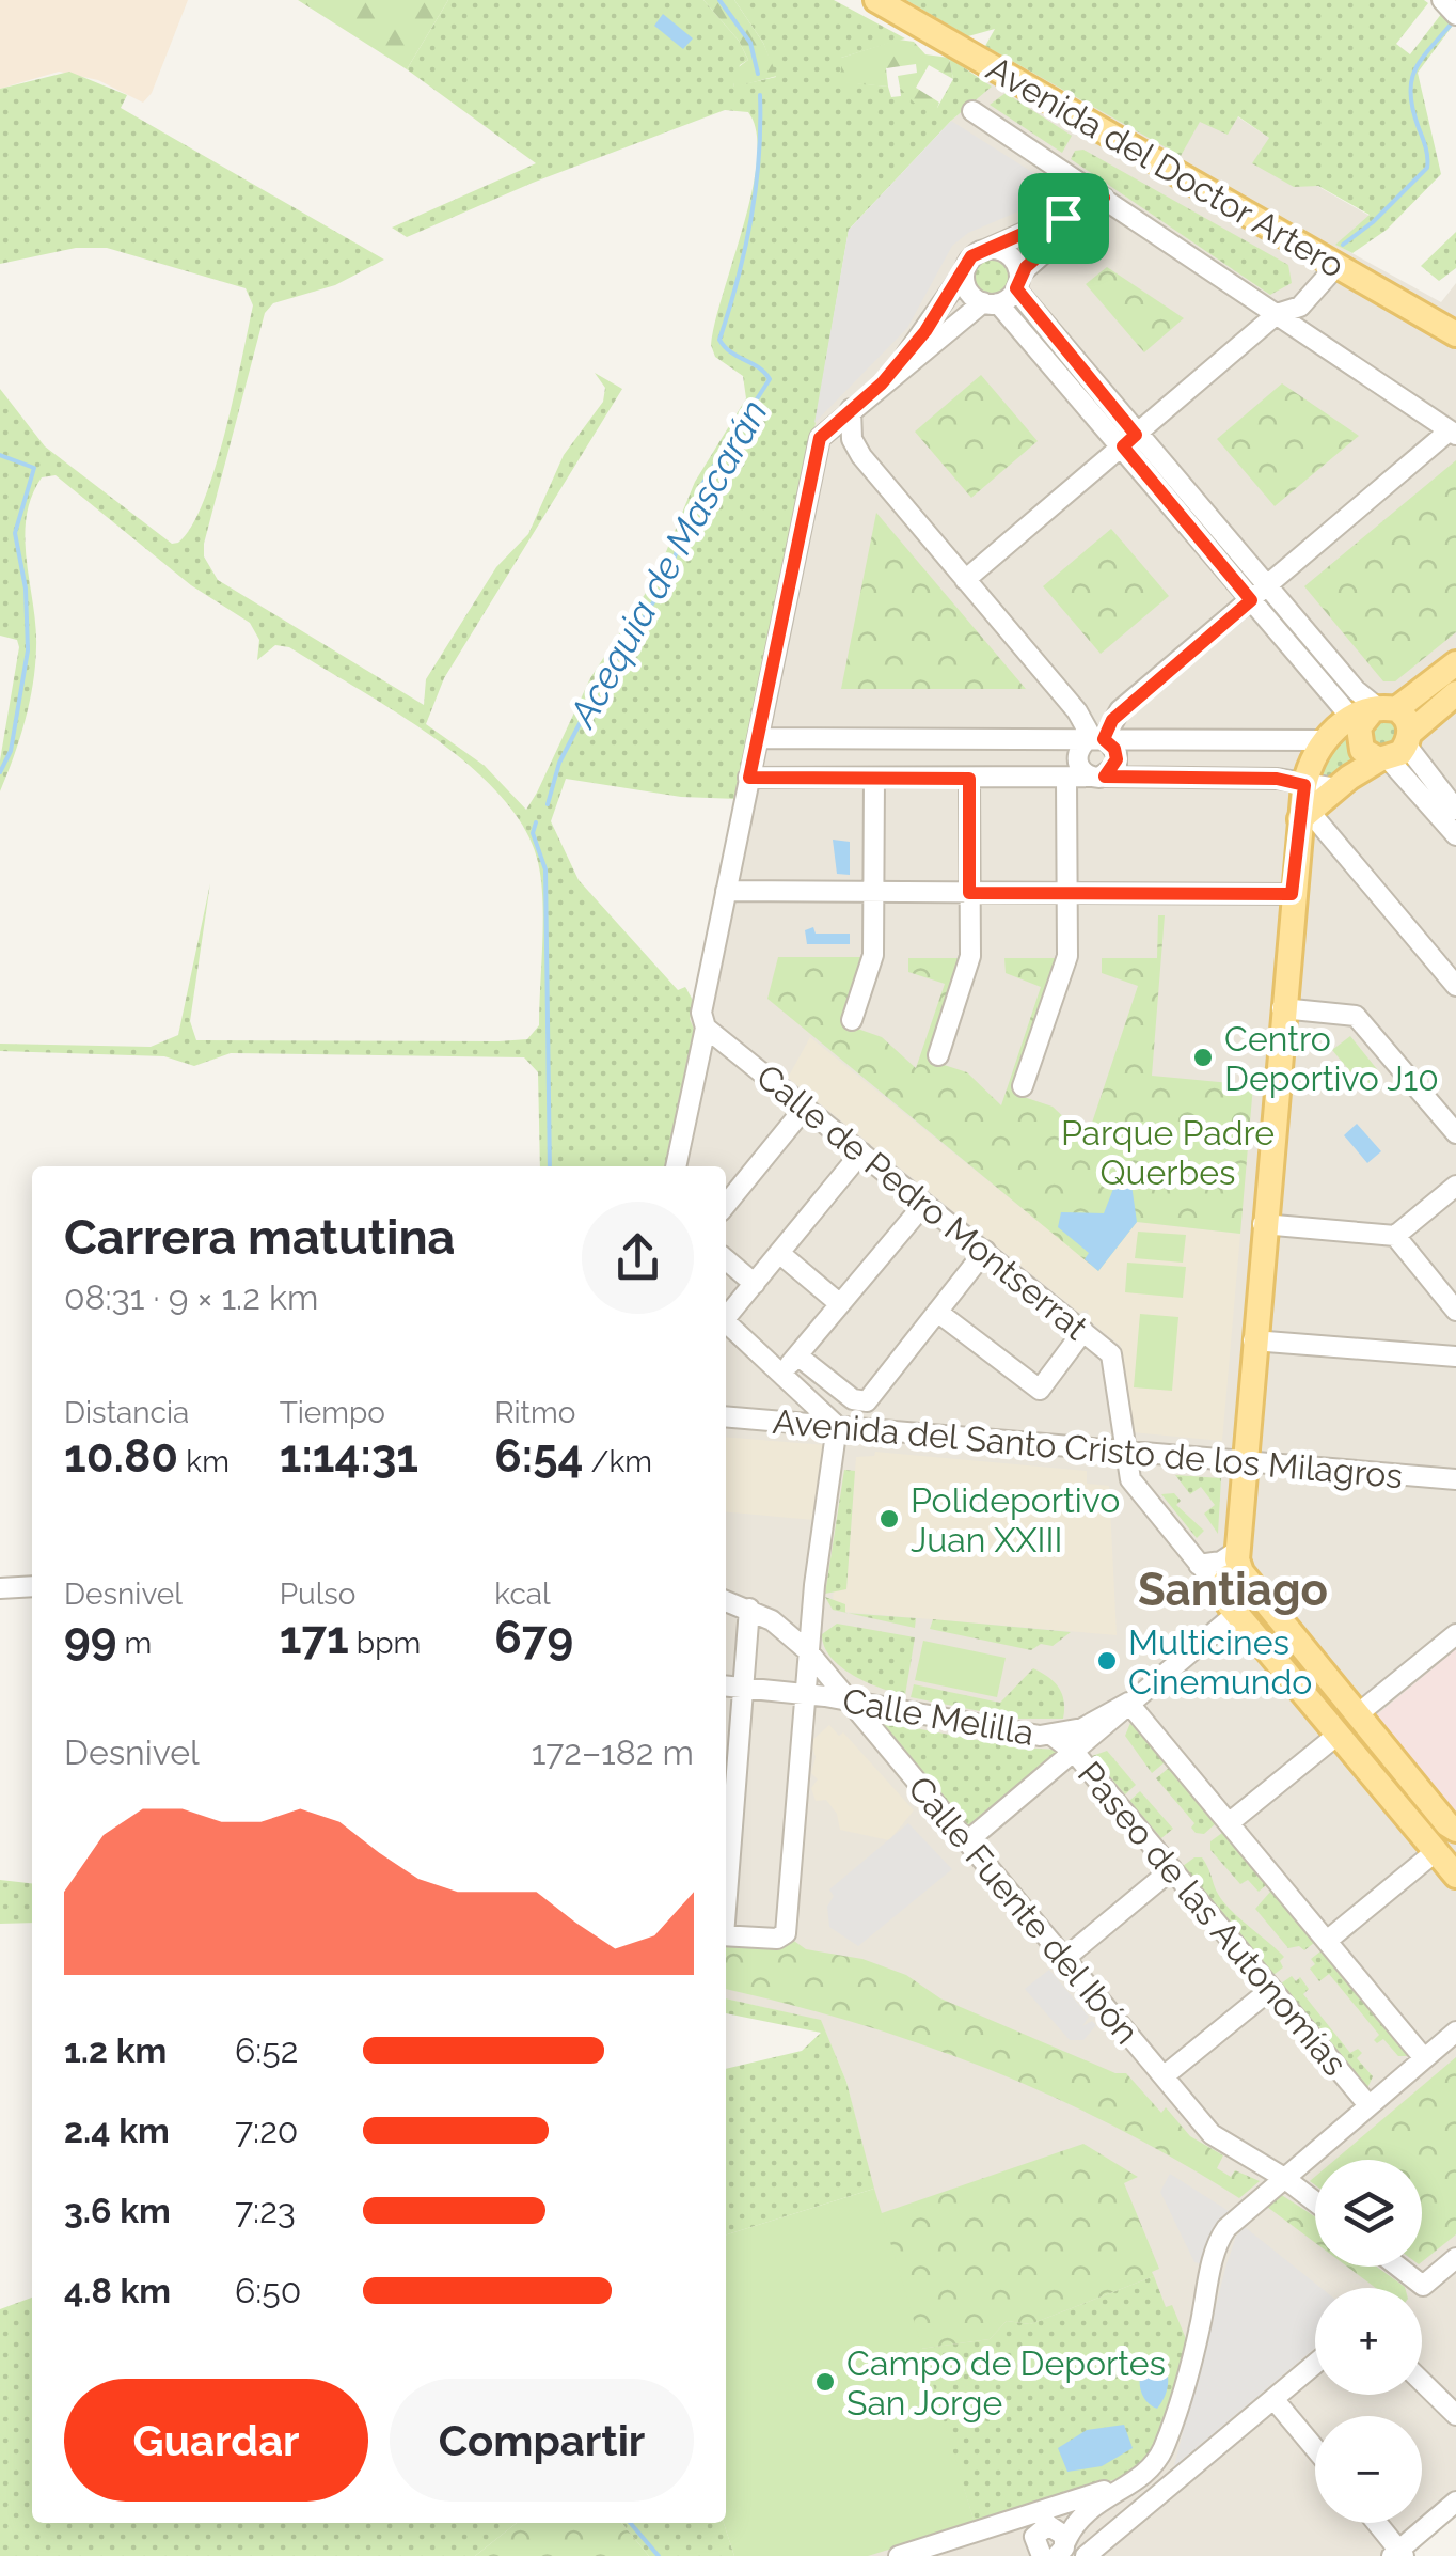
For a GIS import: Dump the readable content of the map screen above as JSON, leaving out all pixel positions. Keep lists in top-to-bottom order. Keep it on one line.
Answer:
{"streets":{"main road":["Avenida del Doctor Artero"],"street":["Calle de Pedro Montserrat","Avenida del Santo Cristo de los Milagros","Calle Melilla","Calle Fuente del Ibón","Paseo de las Autonomías"]},"crossings":[["Calle de Pedro Montserrat","Avenida del Santo Cristo de los Milagros"],["Calle Melilla","Calle Fuente del Ibón"],["Calle Melilla","Paseo de las Autonomías"]],"districts":["Santiago"],"water":["Acequia de Mascarán"],"parks":["Parque Padre Querbes"],"places":["Centro Deportivo J10","Polideportivo Juan XXIII","Multicines Cinemundo","Campo de Deportes San Jorge"],"page":{"heading":["Carrera matutina","08:31 · 9 × 1.2 km"],"stats":[["Distancia","10.80 km"],["Tiempo","1:14:31"],["Ritmo","6:54 /km"],["Desnivel","99 m"],["Pulso","171 bpm"],["kcal","679"]],"chart":["Desnivel","172–182 m"],"list":[{"name":"1.2 km","note":"6:52"},{"name":"2.4 km","note":"7:20"},{"name":"3.6 km","note":"7:23"},{"name":"4.8 km","note":"6:50"}],"map_buttons":["+","−"],"buttons":["Guardar","Compartir"]}}
